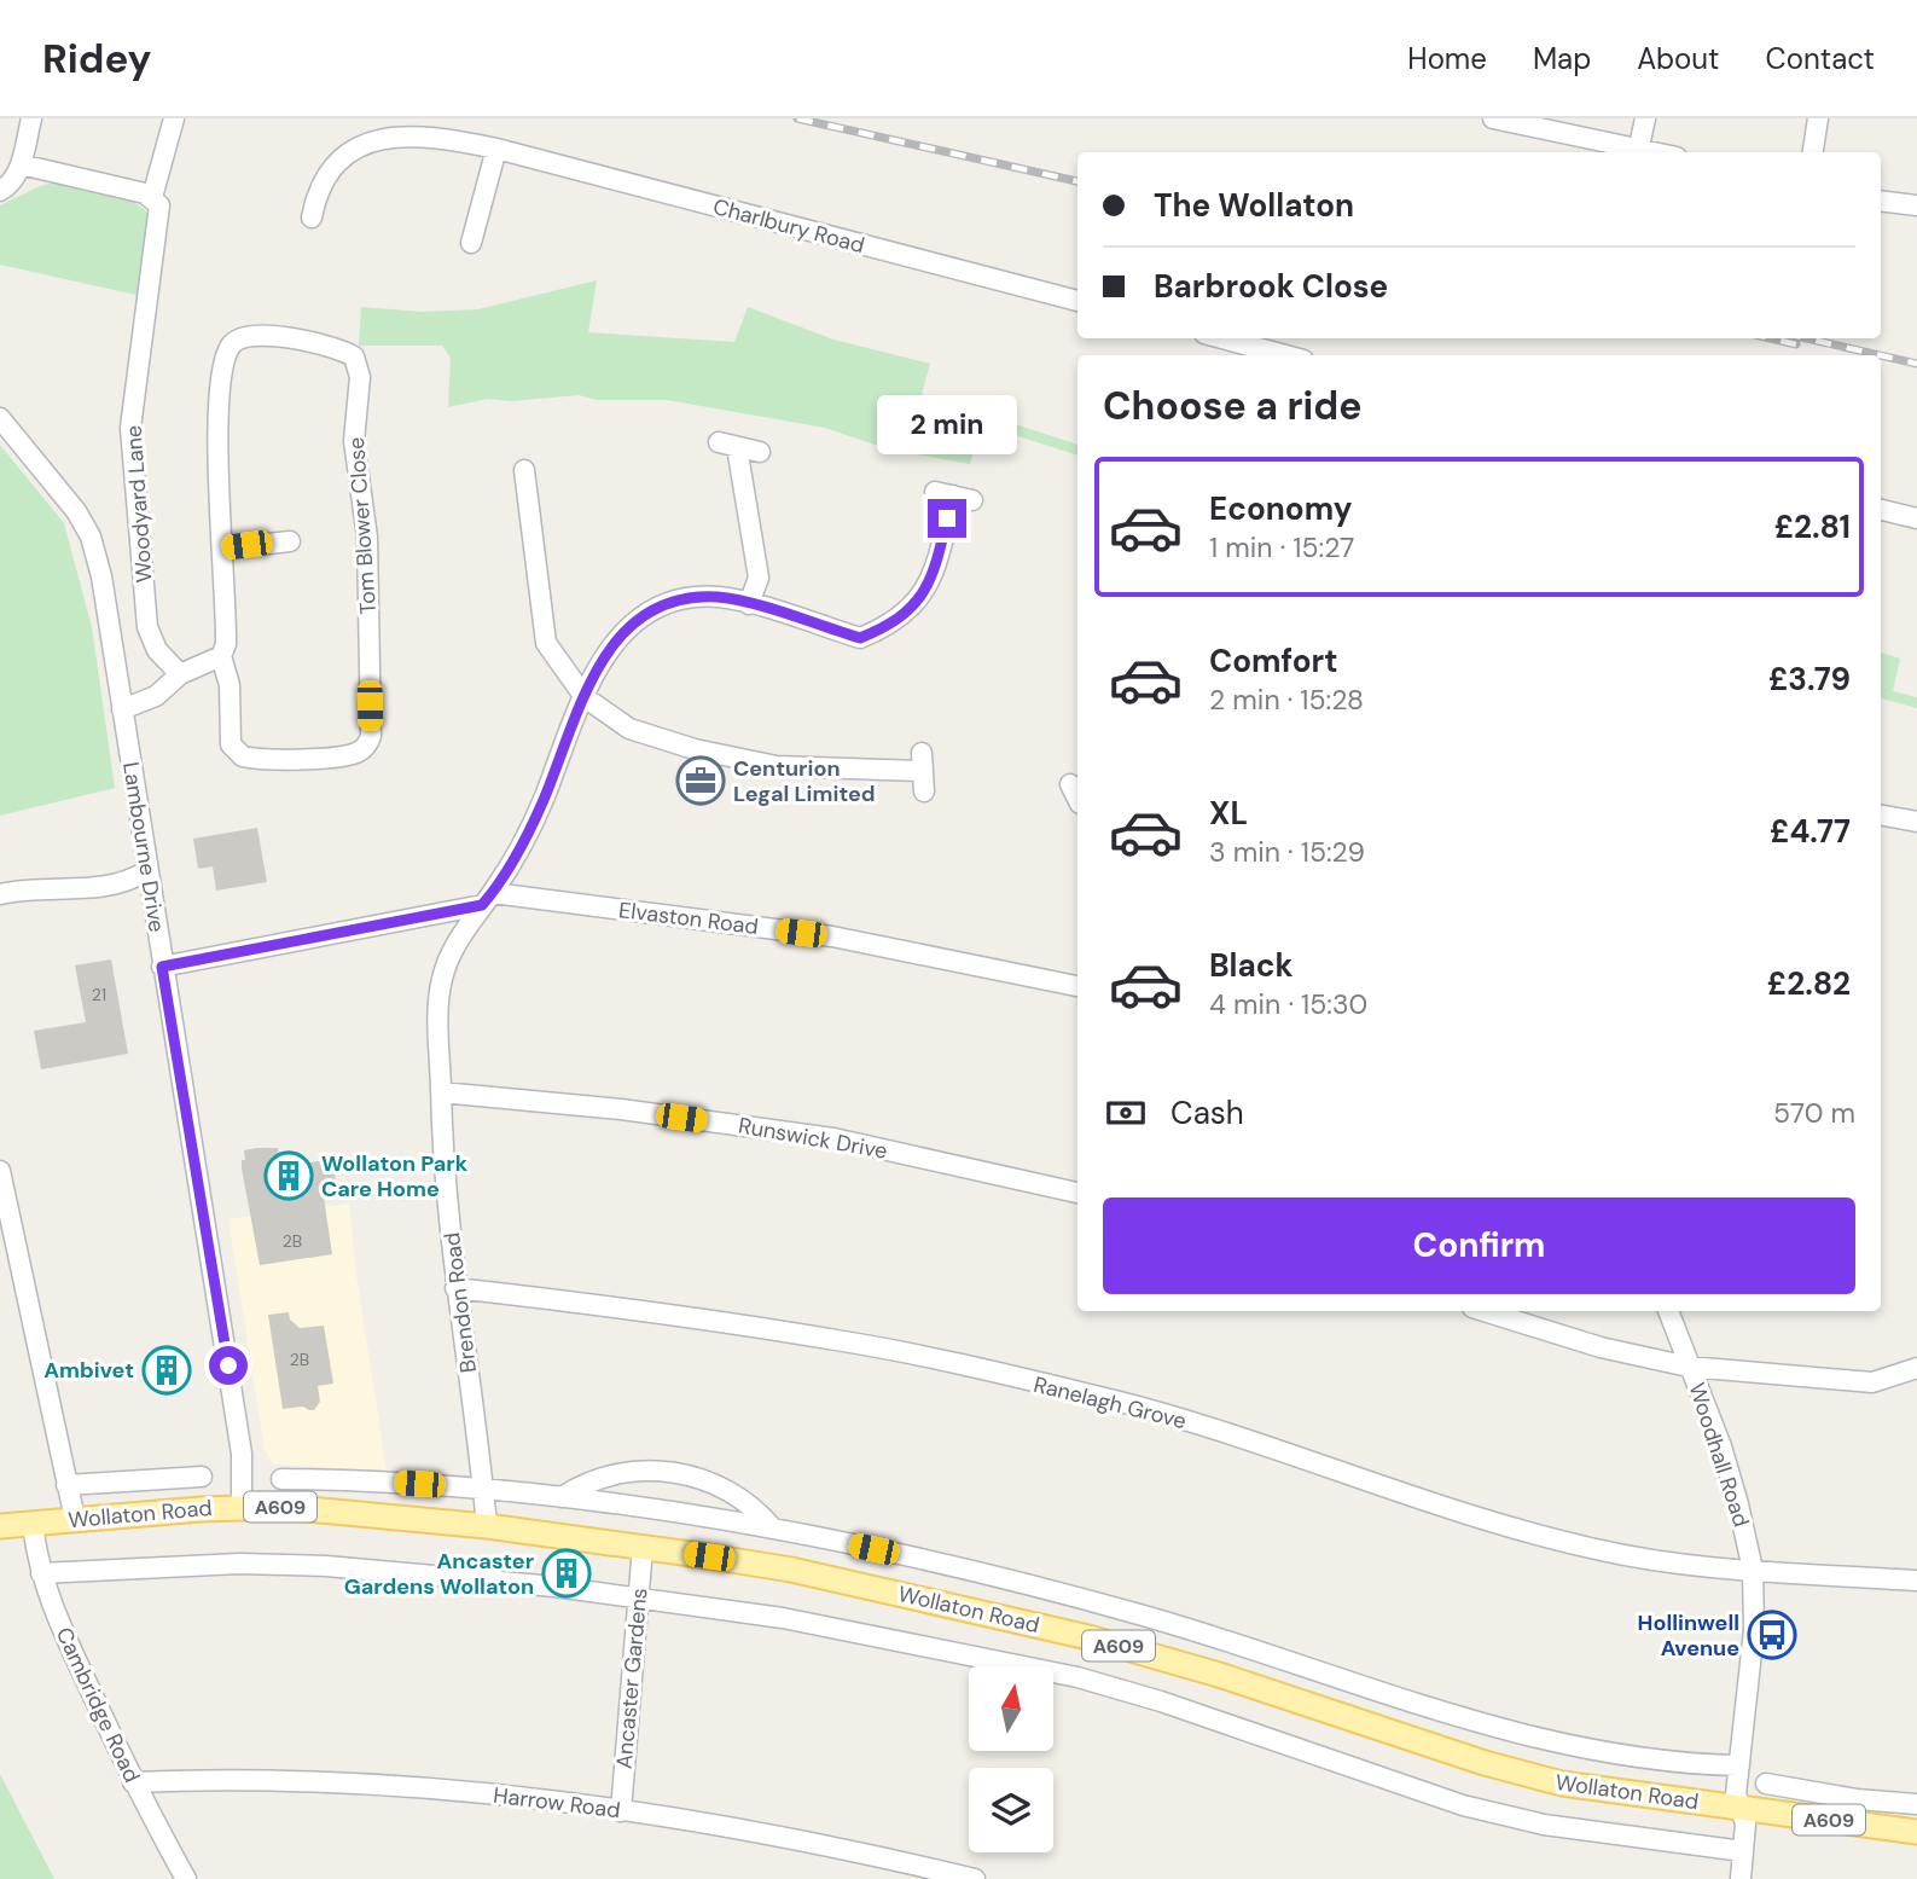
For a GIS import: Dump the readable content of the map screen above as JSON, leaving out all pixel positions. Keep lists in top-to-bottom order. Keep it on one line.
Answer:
{"streets":{"main road":["A609","Wollaton Road"],"street":["Charlbury Road","Woodyard Lane","Tom Blower Close","Lambourne Drive","Elvaston Road","Runswick Drive","Brendon Road","Ranelagh Grove","Woodhall Road","Ancaster Gardens","Cambridge Road","Harrow Road"]},"crossings":[["Lambourne Drive","Elvaston Road"],["Lambourne Drive","Wollaton Road"],["Elvaston Road","Brendon Road"],["Runswick Drive","Brendon Road"],["Brendon Road","Ranelagh Grove"],["Brendon Road","Wollaton Road"],["Ranelagh Grove","Woodhall Road"],["Woodhall Road","Wollaton Road"],["Wollaton Road","Ancaster Gardens"],["Wollaton Road","Cambridge Road"],["Ancaster Gardens","Harrow Road"],["Cambridge Road","Harrow Road"]],"places":{"office":["Centurion Legal Limited"],"building":["Wollaton Park Care Home","Ambivet","Ancaster Gardens Wollaton"],"bus stop":["Hollinwell Avenue"]},"house_numbers":["21","2B","2B"],"north":"top","page":{"header":"Ridey","nav":["Home","Map","About","Contact"],"banner":["The Wollaton","Barbrook Close"],"heading":"Choose a ride","bubble":"2 min","list":[{"name":"Economy","note":"1 min · 15:27","value":"£2.81"},{"name":"Comfort","note":"2 min · 15:28","value":"£3.79"},{"name":"XL","note":"3 min · 15:29","value":"£4.77"},{"name":"Black","note":"4 min · 15:30","value":"£2.82"}],"pay":["Cash","570 m"],"buttons":"Confirm"}}
